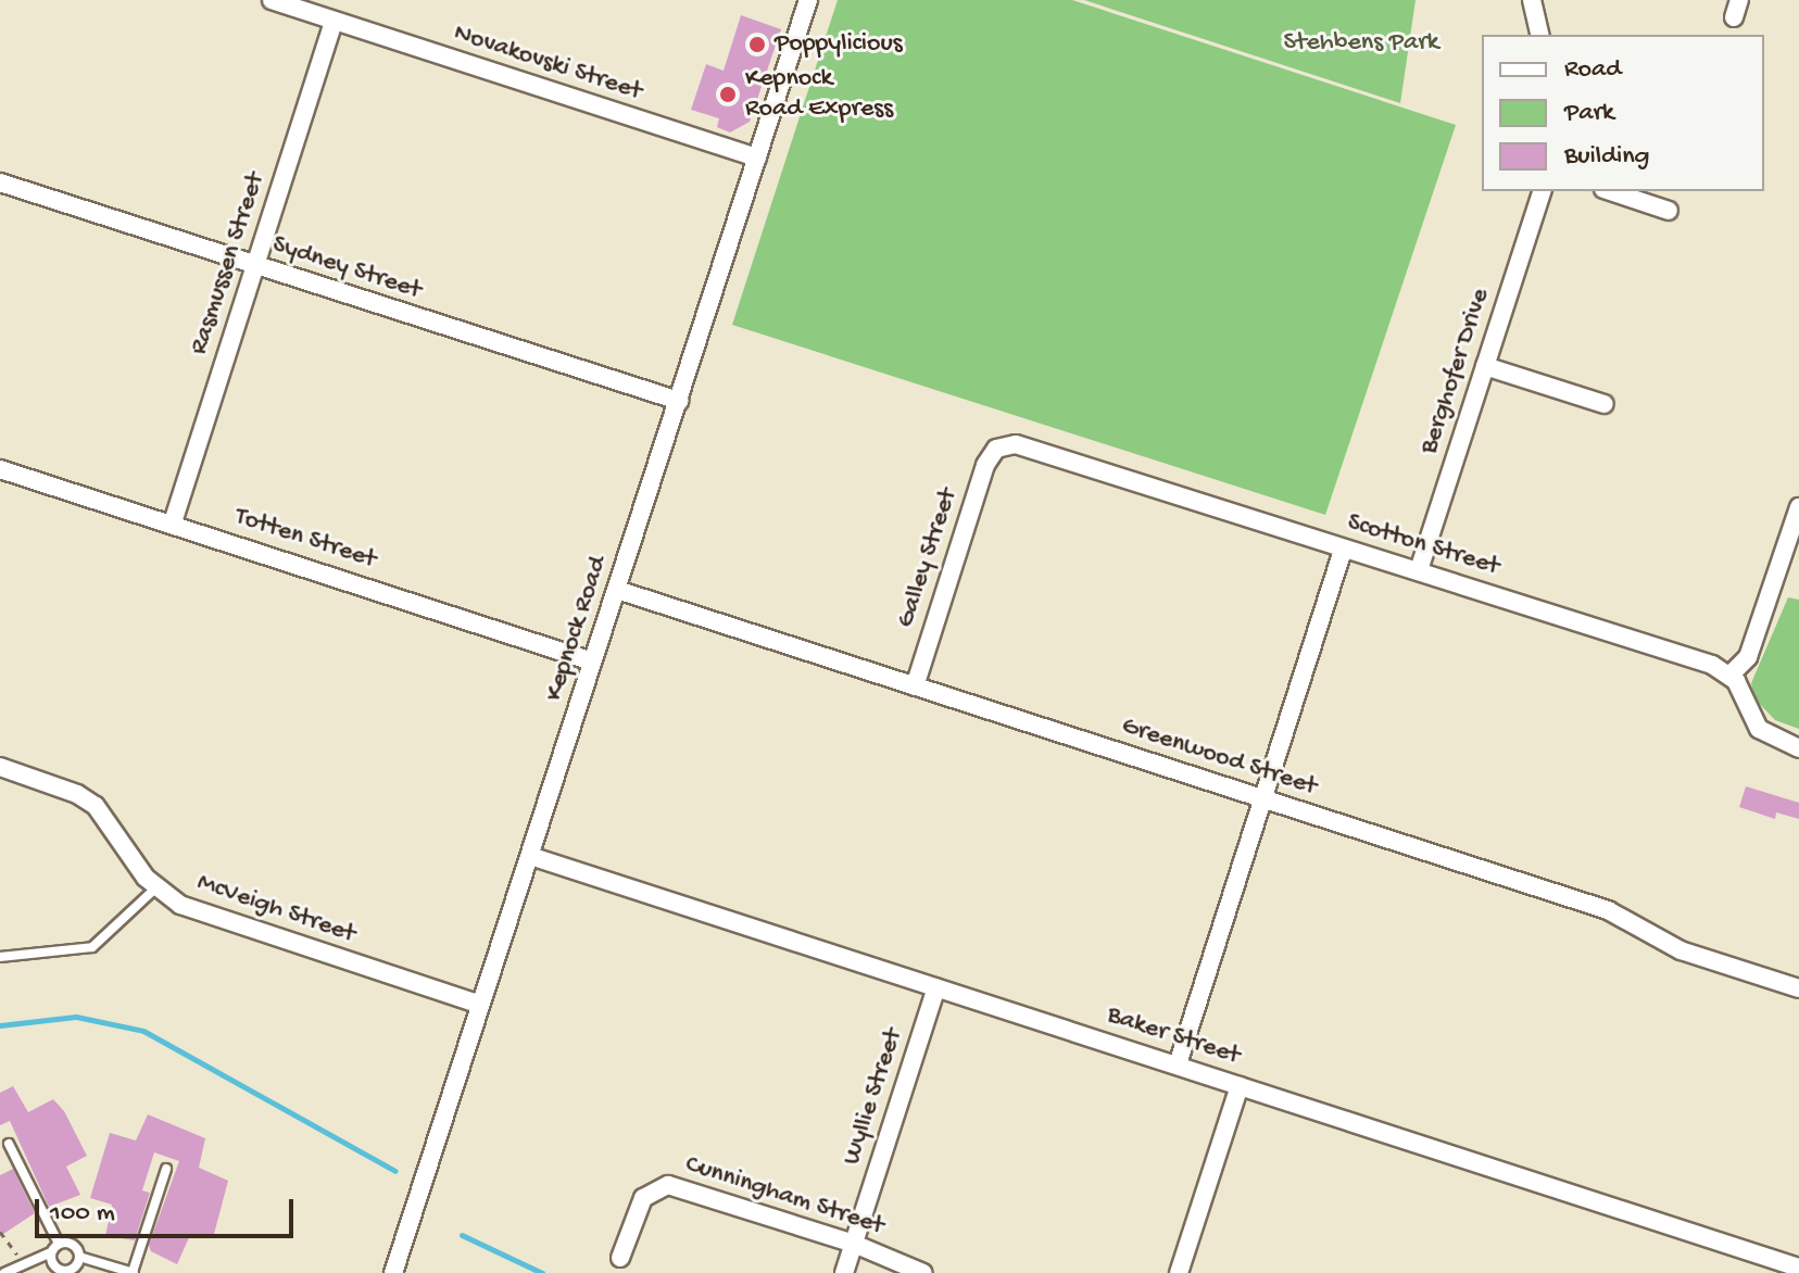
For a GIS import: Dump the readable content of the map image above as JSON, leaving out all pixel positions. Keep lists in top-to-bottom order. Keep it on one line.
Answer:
{"streets":{"street":["Novakovski Street","Rasmussen Street","Sydney Street","Berghofer Drive","Totten Street","Scotton Street","Galley Street","Kepnock Road","Greenwood Street","McVeigh Street","Baker Street","Wyllie Street","Cunningham Street"]},"crossings":[["Novakovski Street","Rasmussen Street"],["Novakovski Street","Kepnock Road"],["Rasmussen Street","Sydney Street"],["Rasmussen Street","Totten Street"],["Sydney Street","Kepnock Road"],["Berghofer Drive","Scotton Street"],["Totten Street","Kepnock Road"],["Scotton Street","Galley Street"],["Galley Street","Greenwood Street"],["Kepnock Road","Greenwood Street"],["Kepnock Road","McVeigh Street"],["Kepnock Road","Baker Street"],["Baker Street","Wyllie Street"],["Wyllie Street","Cunningham Street"]],"parks":["Stehbens Park"],"places":["Poppylicious","Kepnock Road Express"],"legend":["Road","Park","Building"],"scale_bar":"100 m"}
